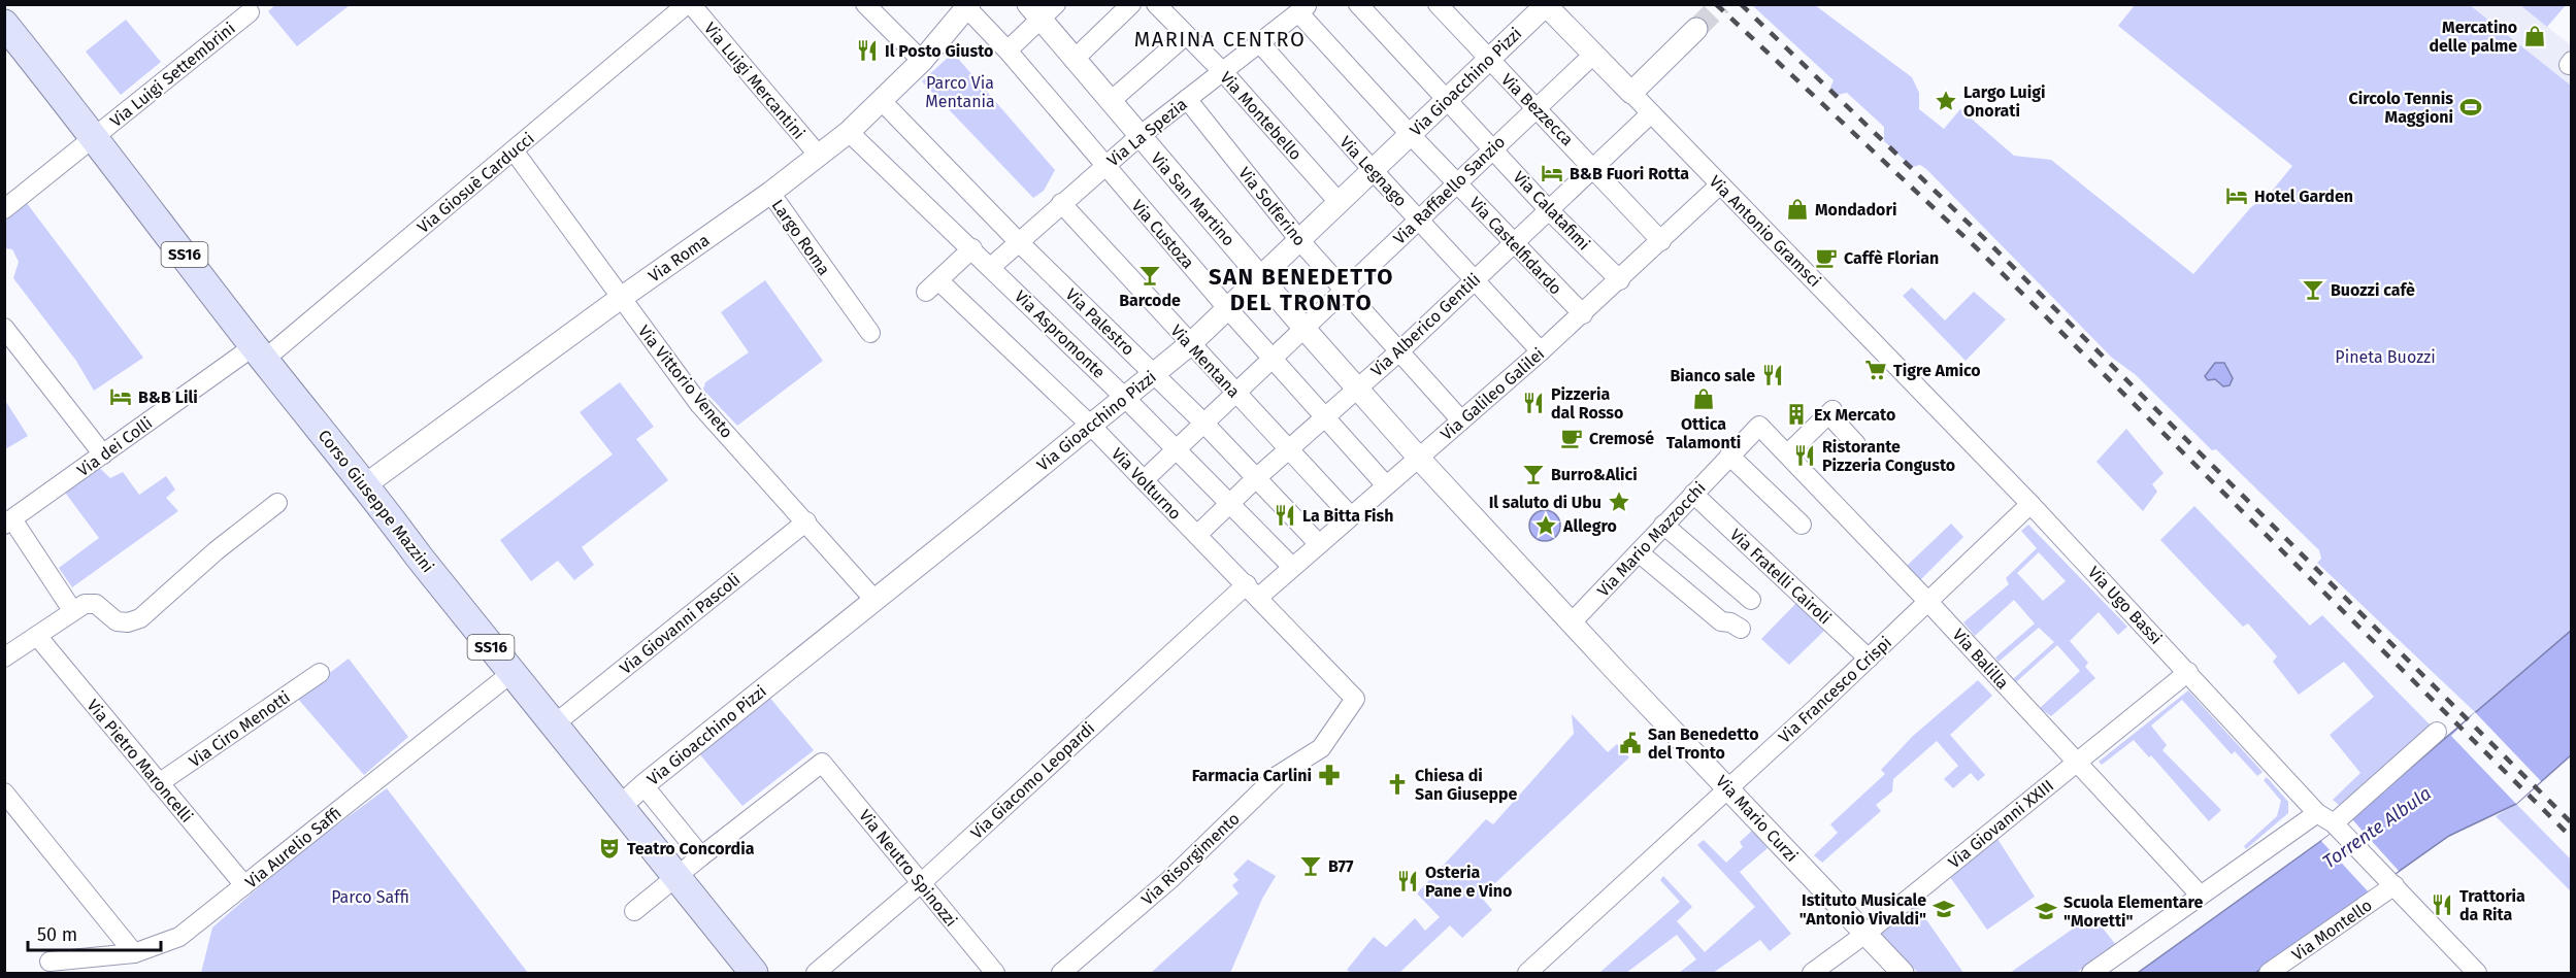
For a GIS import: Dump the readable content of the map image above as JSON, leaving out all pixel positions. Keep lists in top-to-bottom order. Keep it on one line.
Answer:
{"streets":{"main road":["SS16","Corso Giuseppe Mazzini"],"street":["Via Luigi Settembrini","Via Luigi Mercantini","Via Gioacchino Pizzi","Via Bezzecca","Via Montebello","Via La Spezia","Via Legnago","Via Giosuè Carducci","Via Raffaello Sanzio","Via San Martino","Via Solferino","Via Calatafimi","Via Antonio Gramsci","Via Custoza","Largo Roma","Via Castelfidardo","Via Roma","Via Palestro","Via Alberico Gentili","Via Aspromonte","Via Mentana","Via Vittorio Veneto","Via Galileo Galilei","Via dei Colli","Via Volturno","Via Mario Mazzocchi","Via Fratelli Cairoli","Via Ugo Bassi","Via Giovanni Pascoli","Via Balilla","Via Francesco Crispi","Via Ciro Menotti","Via Pietro Maroncelli","Via Giacomo Leopardi","Via Mario Curzi","Via Giovanni XXIII","Via Aurelio Saffi","Via Risorgimento","Via Neutro Spinozzi","Via Montello"]},"crossings":[["Via Luigi Settembrini","Corso Giuseppe Mazzini"],["Via Luigi Mercantini","Via Giosuè Carducci"],["Via Luigi Mercantini","Via Roma"],["Via Gioacchino Pizzi","Via Bezzecca"],["Via Gioacchino Pizzi","Via Montebello"],["Via Gioacchino Pizzi","Via Legnago"],["Via Gioacchino Pizzi","Via San Martino"],["Via Gioacchino Pizzi","Via Solferino"],["Via Gioacchino Pizzi","Via Calatafimi"],["Via Gioacchino Pizzi","Via Antonio Gramsci"],["Via Gioacchino Pizzi","Via Custoza"],["Via Gioacchino Pizzi","Via Castelfidardo"],["Via Gioacchino Pizzi","Via Palestro"],["Via Gioacchino Pizzi","Via Aspromonte"],["Via Gioacchino Pizzi","Via Mentana"],["Via Gioacchino Pizzi","Via Vittorio Veneto"],["Via Gioacchino Pizzi","Via Volturno"],["Via Gioacchino Pizzi","Corso Giuseppe Mazzini"],["Via Bezzecca","Via Raffaello Sanzio"],["Via Bezzecca","Via Alberico Gentili"],["Via Bezzecca","Via Galileo Galilei"],["Via Montebello","Via La Spezia"],["Via La Spezia","Via Legnago"],["Via La Spezia","Via San Martino"],["Via La Spezia","Via Solferino"],["Via La Spezia","Via Custoza"],["Via La Spezia","Via Castelfidardo"],["Via La Spezia","Via Palestro"],["Via La Spezia","Via Aspromonte"],["Via La Spezia","Via Mentana"],["Via Legnago","Via Raffaello Sanzio"],["Via Legnago","Via Alberico Gentili"],["Via Legnago","Via Galileo Galilei"],["Via Giosuè Carducci","Via Vittorio Veneto"],["Via Giosuè Carducci","Via dei Colli"],["Via Giosuè Carducci","Corso Giuseppe Mazzini"],["Via Raffaello Sanzio","Via San Martino"],["Via Raffaello Sanzio","Via Solferino"],["Via Raffaello Sanzio","Via Calatafimi"],["Via Raffaello Sanzio","Via Antonio Gramsci"],["Via Raffaello Sanzio","Via Custoza"],["Via Raffaello Sanzio","Via Castelfidardo"],["Via Raffaello Sanzio","Via Palestro"],["Via Raffaello Sanzio","Via Aspromonte"],["Via Raffaello Sanzio","Via Mentana"],["Via Raffaello Sanzio","Via Volturno"],["Via San Martino","Via Alberico Gentili"],["Via San Martino","Via Galileo Galilei"],["Via San Martino","Via Mario Curzi"],["Via Solferino","Via Alberico Gentili"],["Via Solferino","Via Galileo Galilei"],["Via Calatafimi","Via Alberico Gentili"],["Via Calatafimi","Via Galileo Galilei"],["Via Antonio Gramsci","Via Alberico Gentili"],["Via Antonio Gramsci","Via Galileo Galilei"],["Via Antonio Gramsci","Via Ugo Bassi"],["Via Custoza","Via Roma"],["Via Custoza","Via Alberico Gentili"],["Via Custoza","Via Galileo Galilei"],["Largo Roma","Via Roma"],["Via Castelfidardo","Via Alberico Gentili"],["Via Castelfidardo","Via Galileo Galilei"],["Via Roma","Via Palestro"],["Via Roma","Via Aspromonte"],["Via Roma","Via Vittorio Veneto"],["Via Roma","Corso Giuseppe Mazzini"],["Via Palestro","Via Alberico Gentili"],["Via Palestro","Via Galileo Galilei"],["Via Alberico Gentili","Via Aspromonte"],["Via Alberico Gentili","Via Mentana"],["Via Alberico Gentili","Via Volturno"],["Via Aspromonte","Via Galileo Galilei"],["Via Aspromonte","Via Volturno"],["Via Mentana","Via Galileo Galilei"],["Via Vittorio Veneto","Via Giovanni Pascoli"],["Via Galileo Galilei","Via Volturno"],["Via Galileo Galilei","Via Giacomo Leopardi"],["Via dei Colli","Corso Giuseppe Mazzini"],["Via Volturno","Via Giacomo Leopardi"],["Via Volturno","Via Risorgimento"],["Corso Giuseppe Mazzini","Via Giovanni Pascoli"],["Corso Giuseppe Mazzini","Via Aurelio Saffi"],["Via Mario Mazzocchi","Via Fratelli Cairoli"],["Via Mario Mazzocchi","Via Balilla"],["Via Mario Mazzocchi","Via Mario Curzi"],["Via Fratelli Cairoli","Via Francesco Crispi"],["Via Ugo Bassi","Via Francesco Crispi"],["Via Ugo Bassi","Via Giovanni XXIII"],["Via Ugo Bassi","Via Montello"],["Via Balilla","Via Francesco Crispi"],["Via Balilla","Via Giovanni XXIII"],["Via Francesco Crispi","Via Mario Curzi"],["Via Ciro Menotti","Via Pietro Maroncelli"],["Via Pietro Maroncelli","Via Aurelio Saffi"],["Via Giacomo Leopardi","Via Neutro Spinozzi"],["Via Mario Curzi","Via Giovanni XXIII"]],"districts":["MARINA CENTRO","SAN BENEDETTO DEL TRONTO"],"water":["Torrente Albula"],"parks":["Parco Via Mentania","Pineta Buozzi","Parco Saffi"],"places":{"shop":["Mercatino delle palme","Mondadori","Ottica Talamonti"],"restaurant":["Il Posto Giusto","Bianco sale","Pizzeria dal Rosso","Ristorante Pizzeria Congusto","La Bitta Fish","Osteria Pane e Vino","Trattoria da Rita"],"place":["Largo Luigi Onorati","Il saluto di Ubu","Allegro"],"sports":["Circolo Tennis Maggioni"],"hotel":["B&B Fuori Rotta","Hotel Garden","B&B Lili"],"cafe":["Caffè Florian","Cremosé"],"bar":["Barcode","Buozzi cafè","Burro&Alici","B77"],"supermarket":["Tigre Amico"],"building":["Ex Mercato"],"public building":["San Benedetto del Tronto"],"pharmacy":["Farmacia Carlini"],"church":["Chiesa di San Giuseppe"],"theatre":["Teatro Concordia"],"school or university":["Istituto Musicale \"Antonio Vivaldi\"","Scuola Elementare \"Moretti\""]},"scale_bar":"50 m"}
